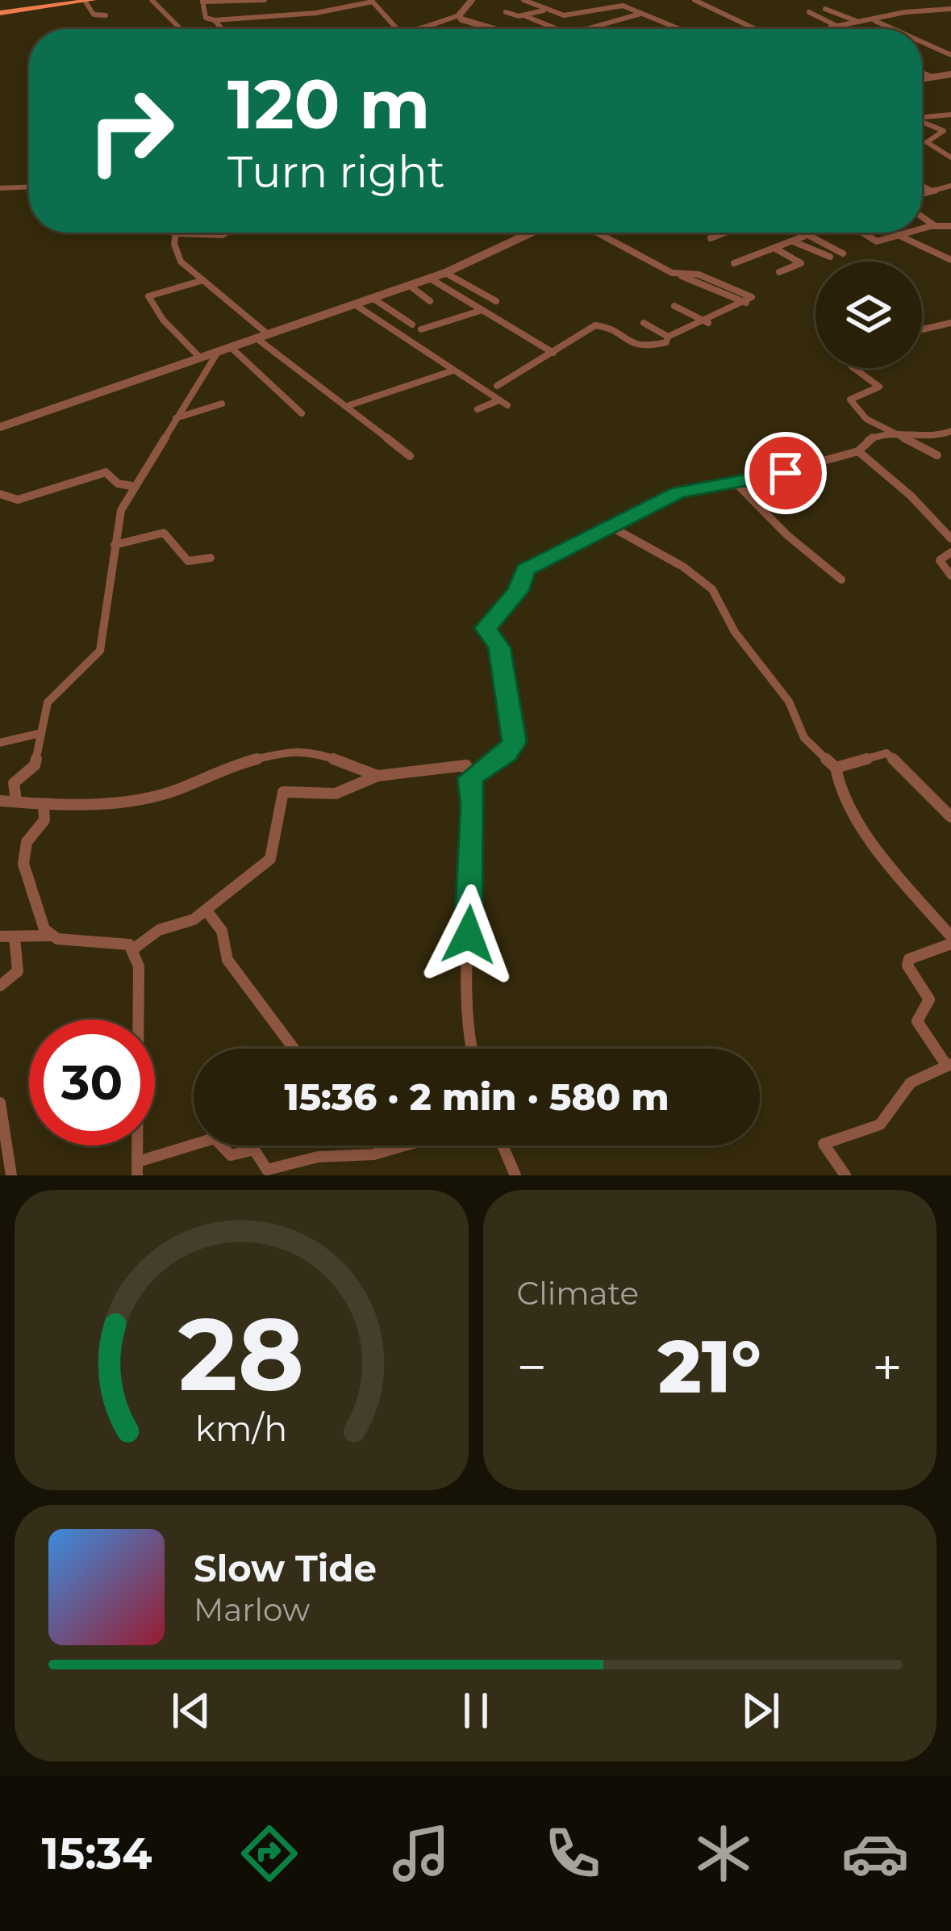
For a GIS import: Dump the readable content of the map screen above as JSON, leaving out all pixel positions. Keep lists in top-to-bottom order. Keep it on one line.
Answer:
{"page":{"turn":["120 m","Turn right"],"limit":"30","trip":"15:36 · 2 min · 580 m","tile":"Climate","heat":["−","21°","+"],"song":["Slow Tide","Marlow"],"tabs":"15:34","gauge":["28","km/h"]}}
